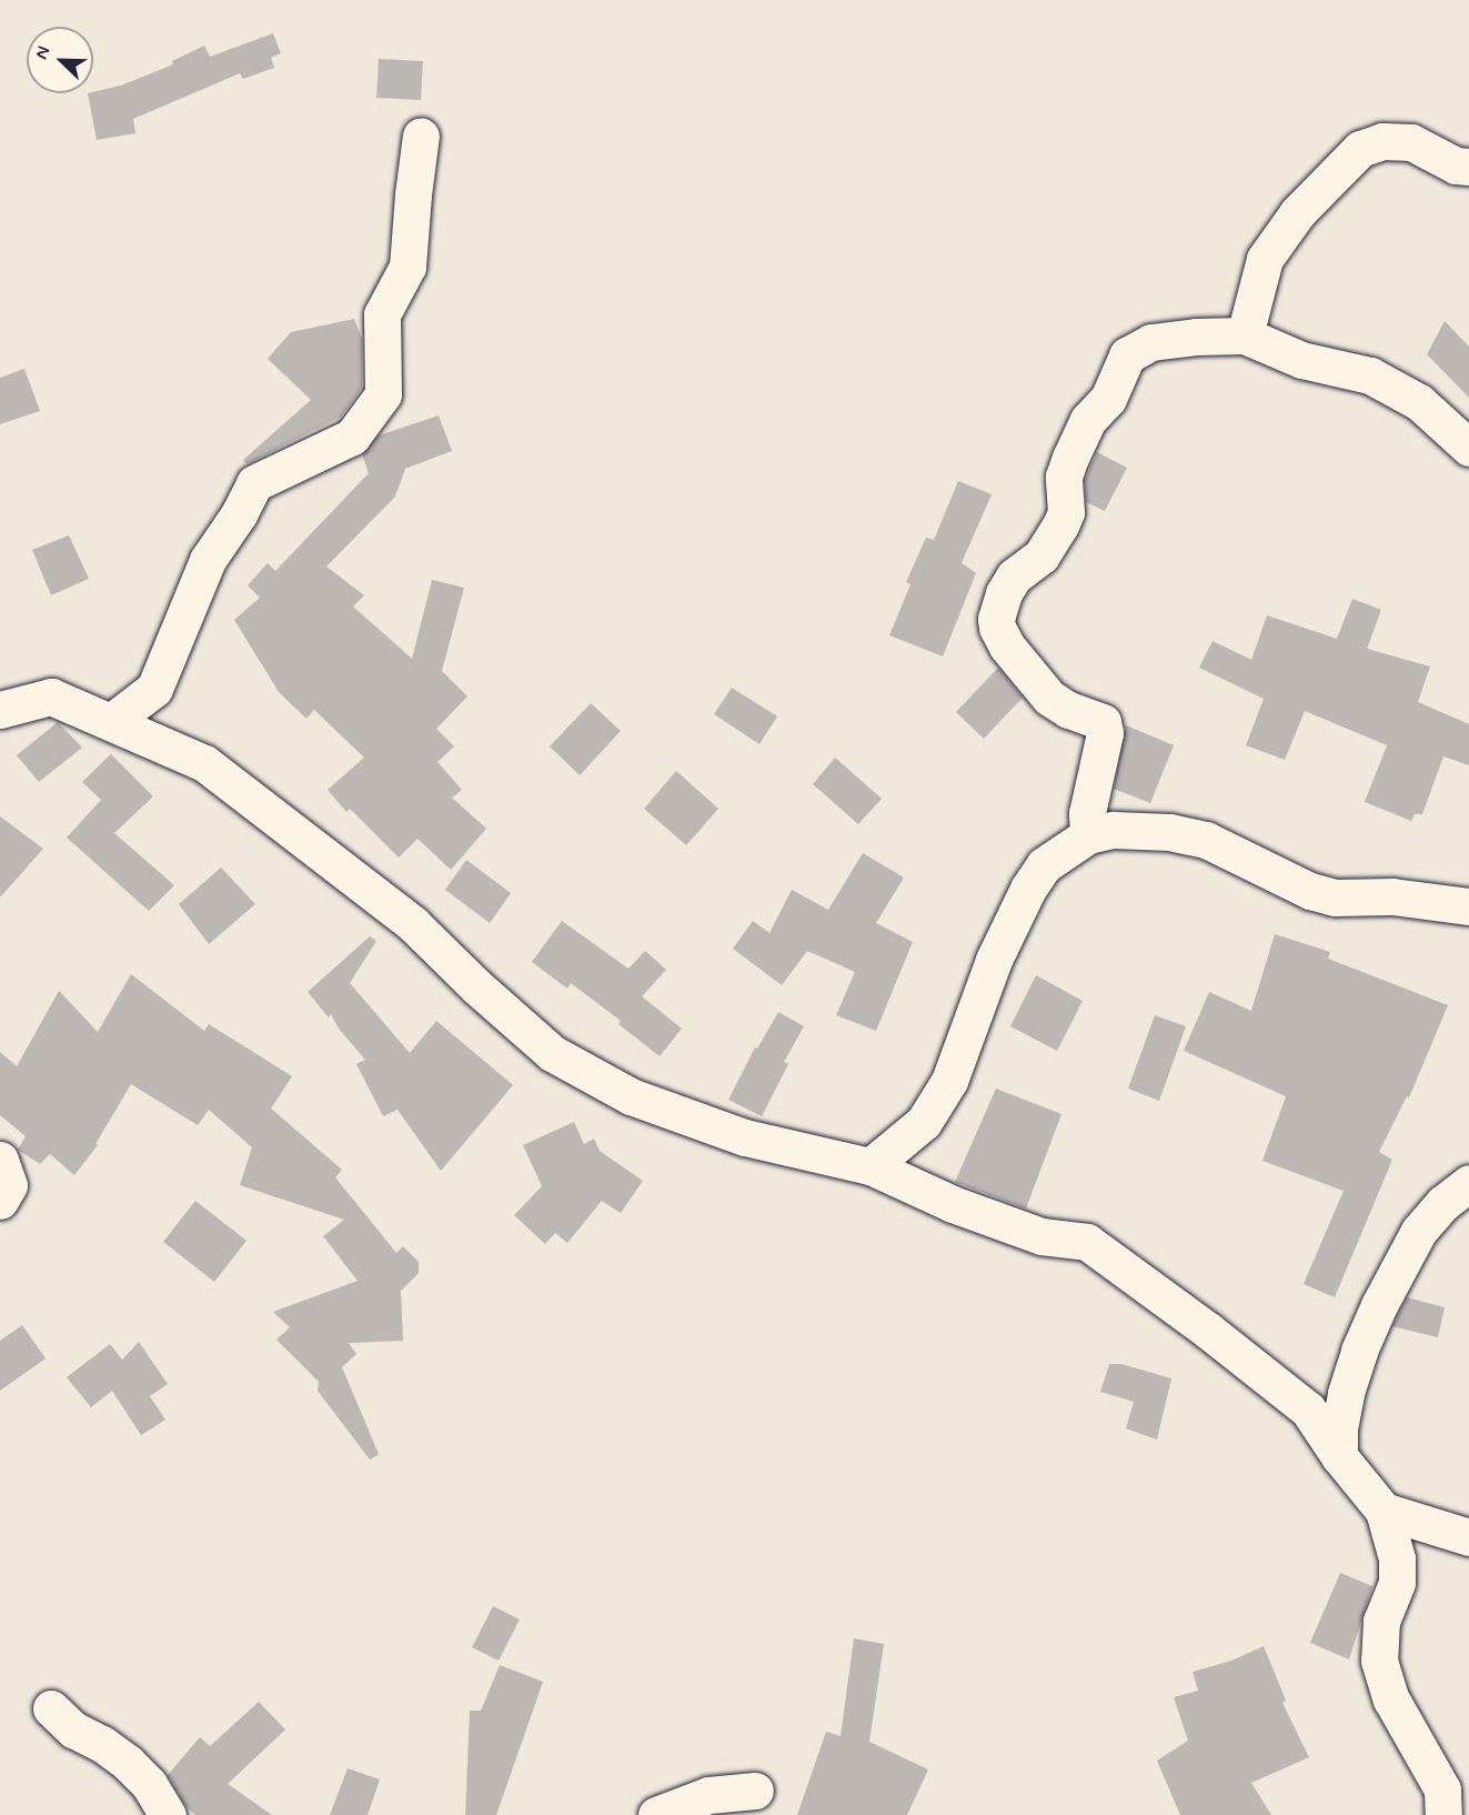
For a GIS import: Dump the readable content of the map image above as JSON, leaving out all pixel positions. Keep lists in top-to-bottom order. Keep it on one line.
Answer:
{"north":"top left"}
